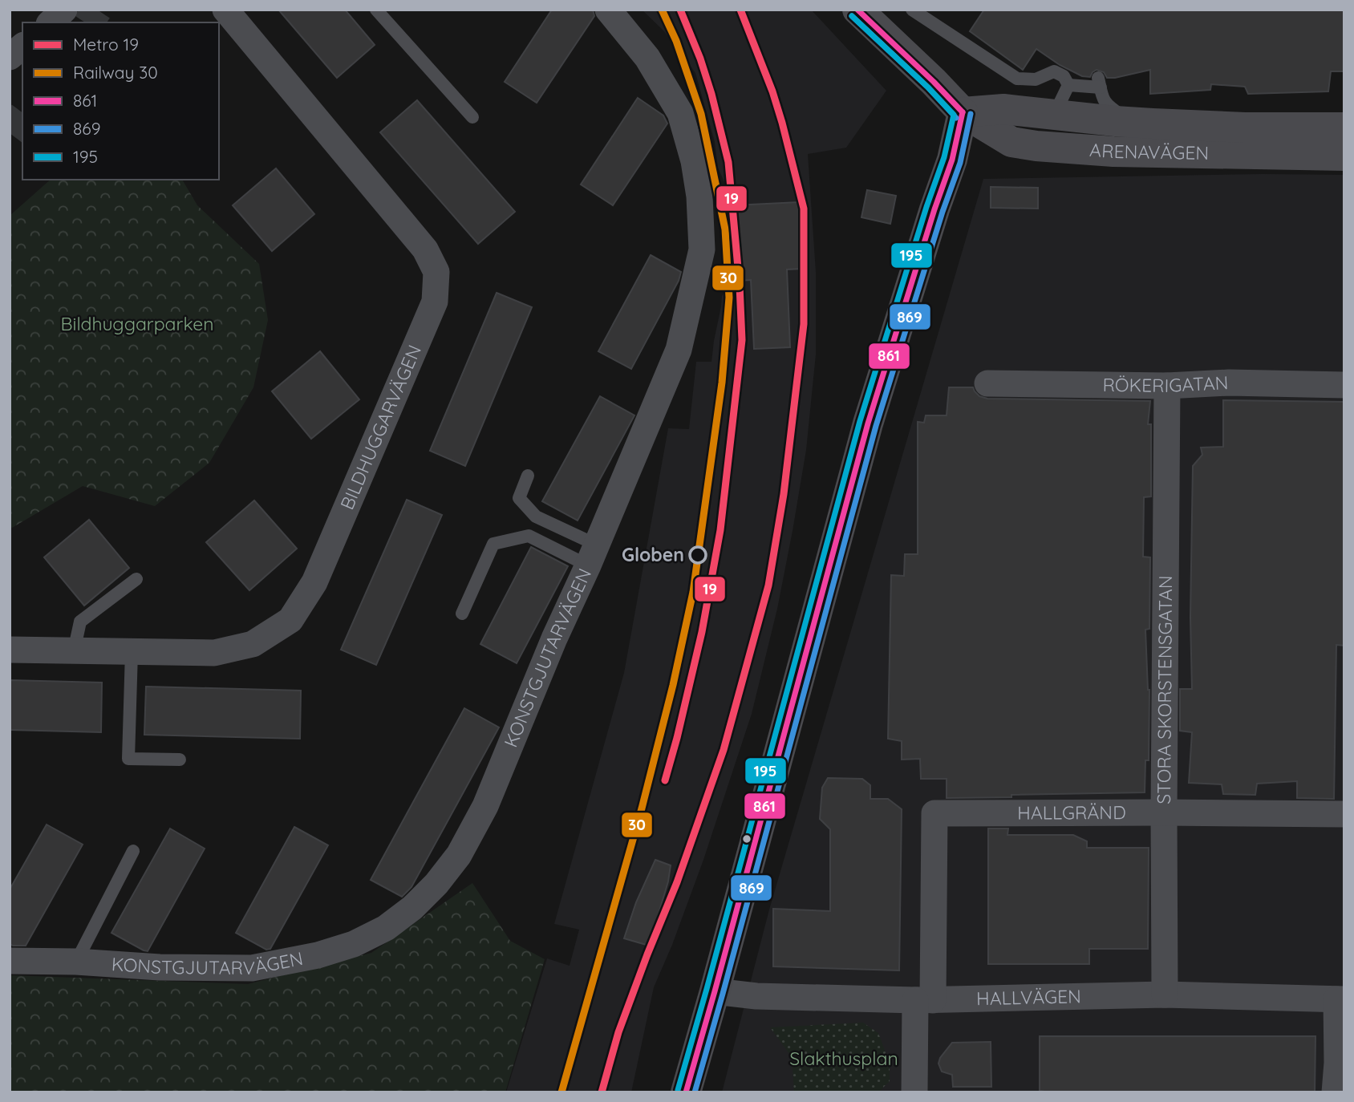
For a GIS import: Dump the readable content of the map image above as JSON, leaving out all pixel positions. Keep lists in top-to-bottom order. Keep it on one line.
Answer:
{"streets":{"main road":["ARENAVÄGEN"],"street":["RÖKERIGATAN","BILDHUGGARVÄGEN","KONSTGJUTARVÄGEN","STORA SKORSTENSGATAN","HALLGRÄND","HALLVÄGEN"]},"crossings":[["RÖKERIGATAN","STORA SKORSTENSGATAN"],["STORA SKORSTENSGATAN","HALLGRÄND"],["STORA SKORSTENSGATAN","HALLVÄGEN"],["HALLGRÄND","HALLVÄGEN"]],"parks":["Bildhuggarparken","Slakthusplan"],"places":["Globen"],"lines":["metro line 19","rail line 30","transit line 861","transit line 869","transit line 195"],"legend":["Metro 19","Railway 30","861","869","195"]}
